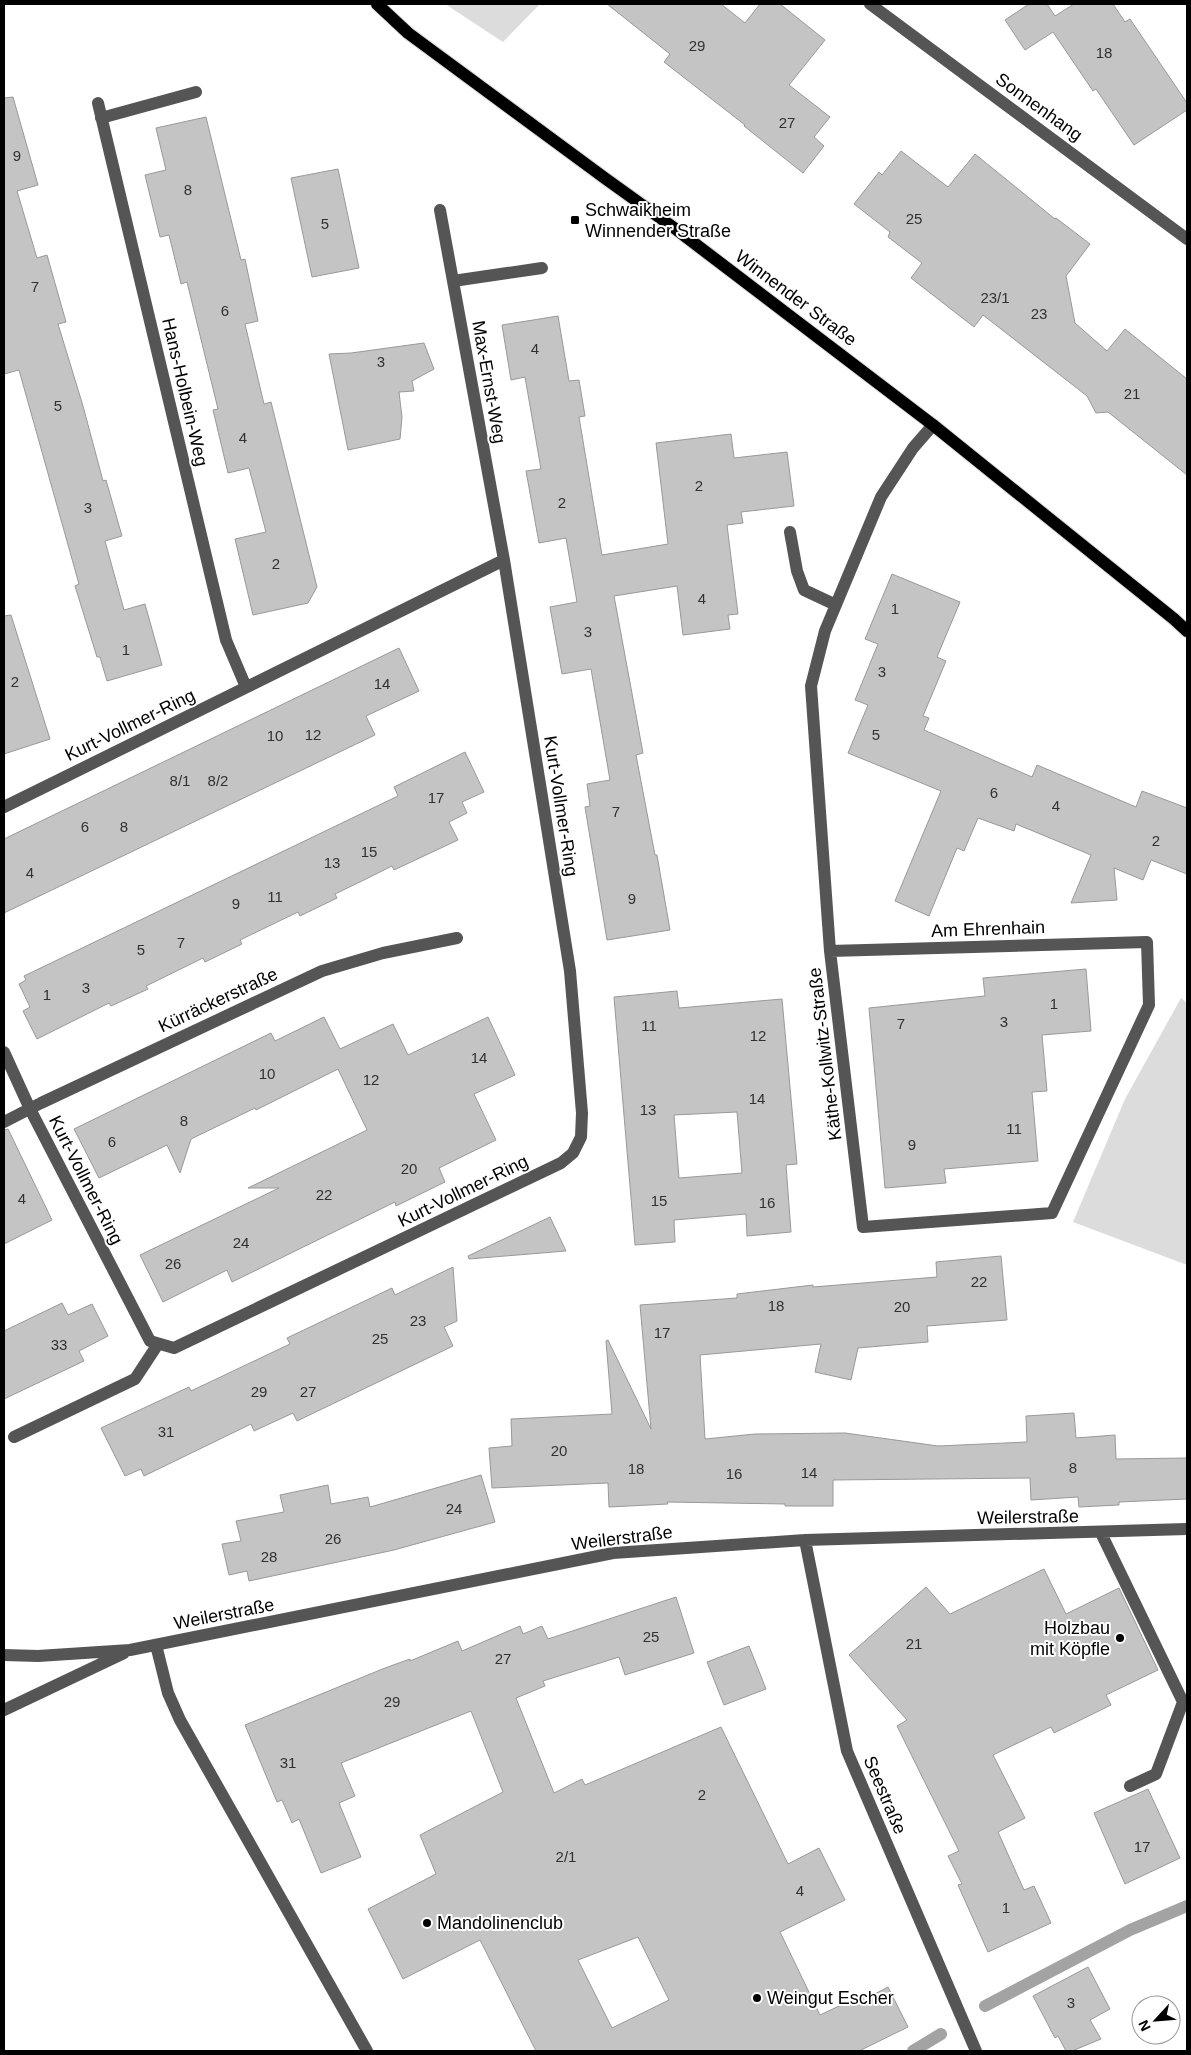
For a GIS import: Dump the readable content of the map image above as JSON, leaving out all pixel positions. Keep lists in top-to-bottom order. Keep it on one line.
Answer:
{"streets":{"main road":["Winnender Straße"],"street":["Sonnenhang","Max-Ernst-Weg","Hans-Holbein-Weg","Kurt-Vollmer-Ring","Am Ehrenhain","Kürräckerstraße","Käthe-Kollwitz-Straße","Weilerstraße","Seestraße"]},"crossings":[["Winnender Straße","Käthe-Kollwitz-Straße"],["Max-Ernst-Weg","Kurt-Vollmer-Ring"],["Hans-Holbein-Weg","Kurt-Vollmer-Ring"],["Kurt-Vollmer-Ring","Kürräckerstraße"],["Am Ehrenhain","Käthe-Kollwitz-Straße"],["Weilerstraße","Seestraße"]],"places":{"transit":["Schwaikheim Winnender Straße"],"other":["Holzbau mit Köpfle","Mandolinenclub","Weingut Escher"]},"house_numbers":["29","18","27","9","8","25","5","7","23/1","6","23","4","3","21","5","4","2","2","3","2","4","1","3","1","3","2","14","12","5","10","8/1","8/2","6","17","4","7","6","8","2","15","13","4","11","9","9","7","5","3","1","1","3","7","11","12","14","10","12","14","13","8","11","6","9","20","22","4","15","16","24","26","22","18","20","23","17","25","33","29","27","31","20","8","18","14","16","24","26","28","25","21","27","29","31","2","17","2/1","4","1","3"],"north":"bottom left"}
